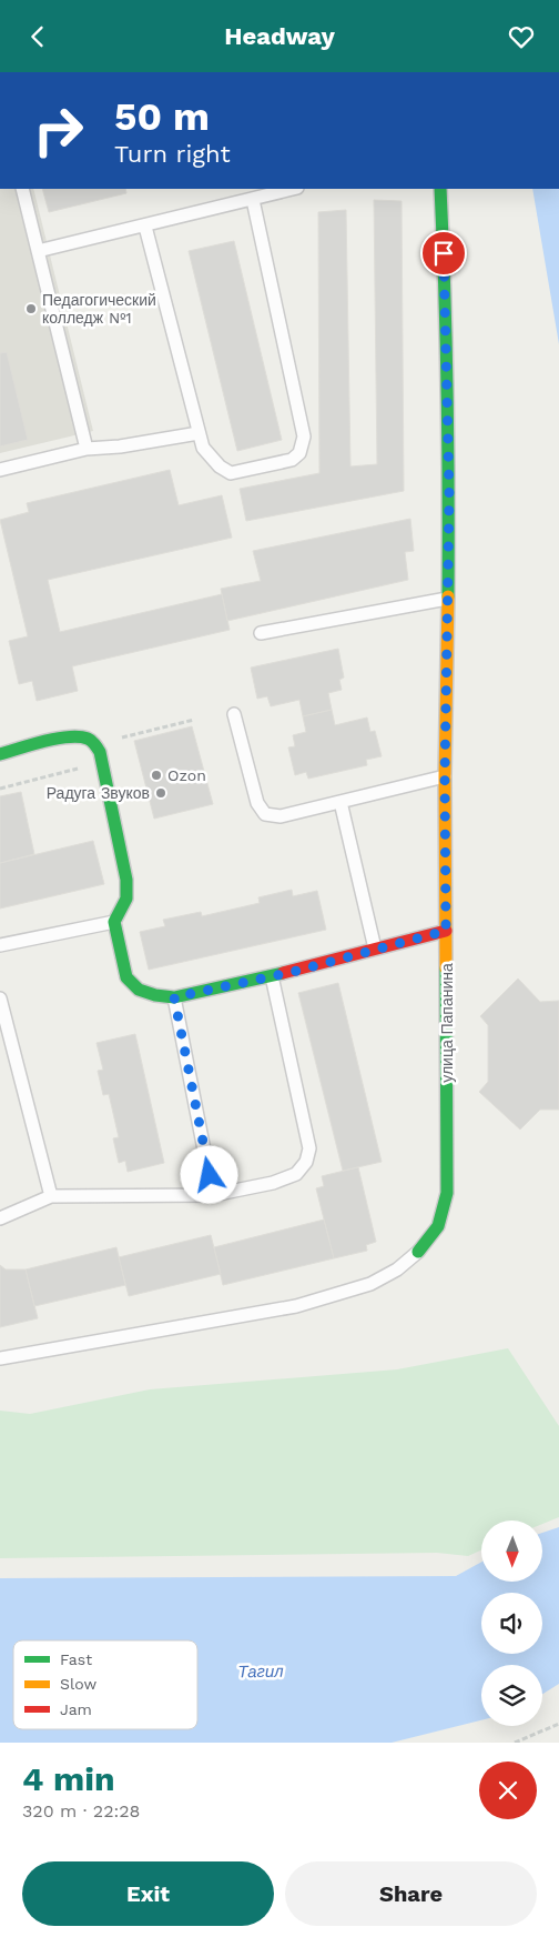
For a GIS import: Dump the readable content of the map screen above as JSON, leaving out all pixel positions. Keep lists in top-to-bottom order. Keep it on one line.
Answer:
{"streets":{"street":["улица Папанина"]},"water":["Тагил"],"places":["Педагогический колледж №1","Ozon","Радуга Звуков"],"legend":["Fast","Slow","Jam"],"north":"bottom","page":{"header":"Headway","turn":["50 m","Turn right"],"heading":["4 min","320 m · 22:28"],"buttons":["Exit","Share"]}}
